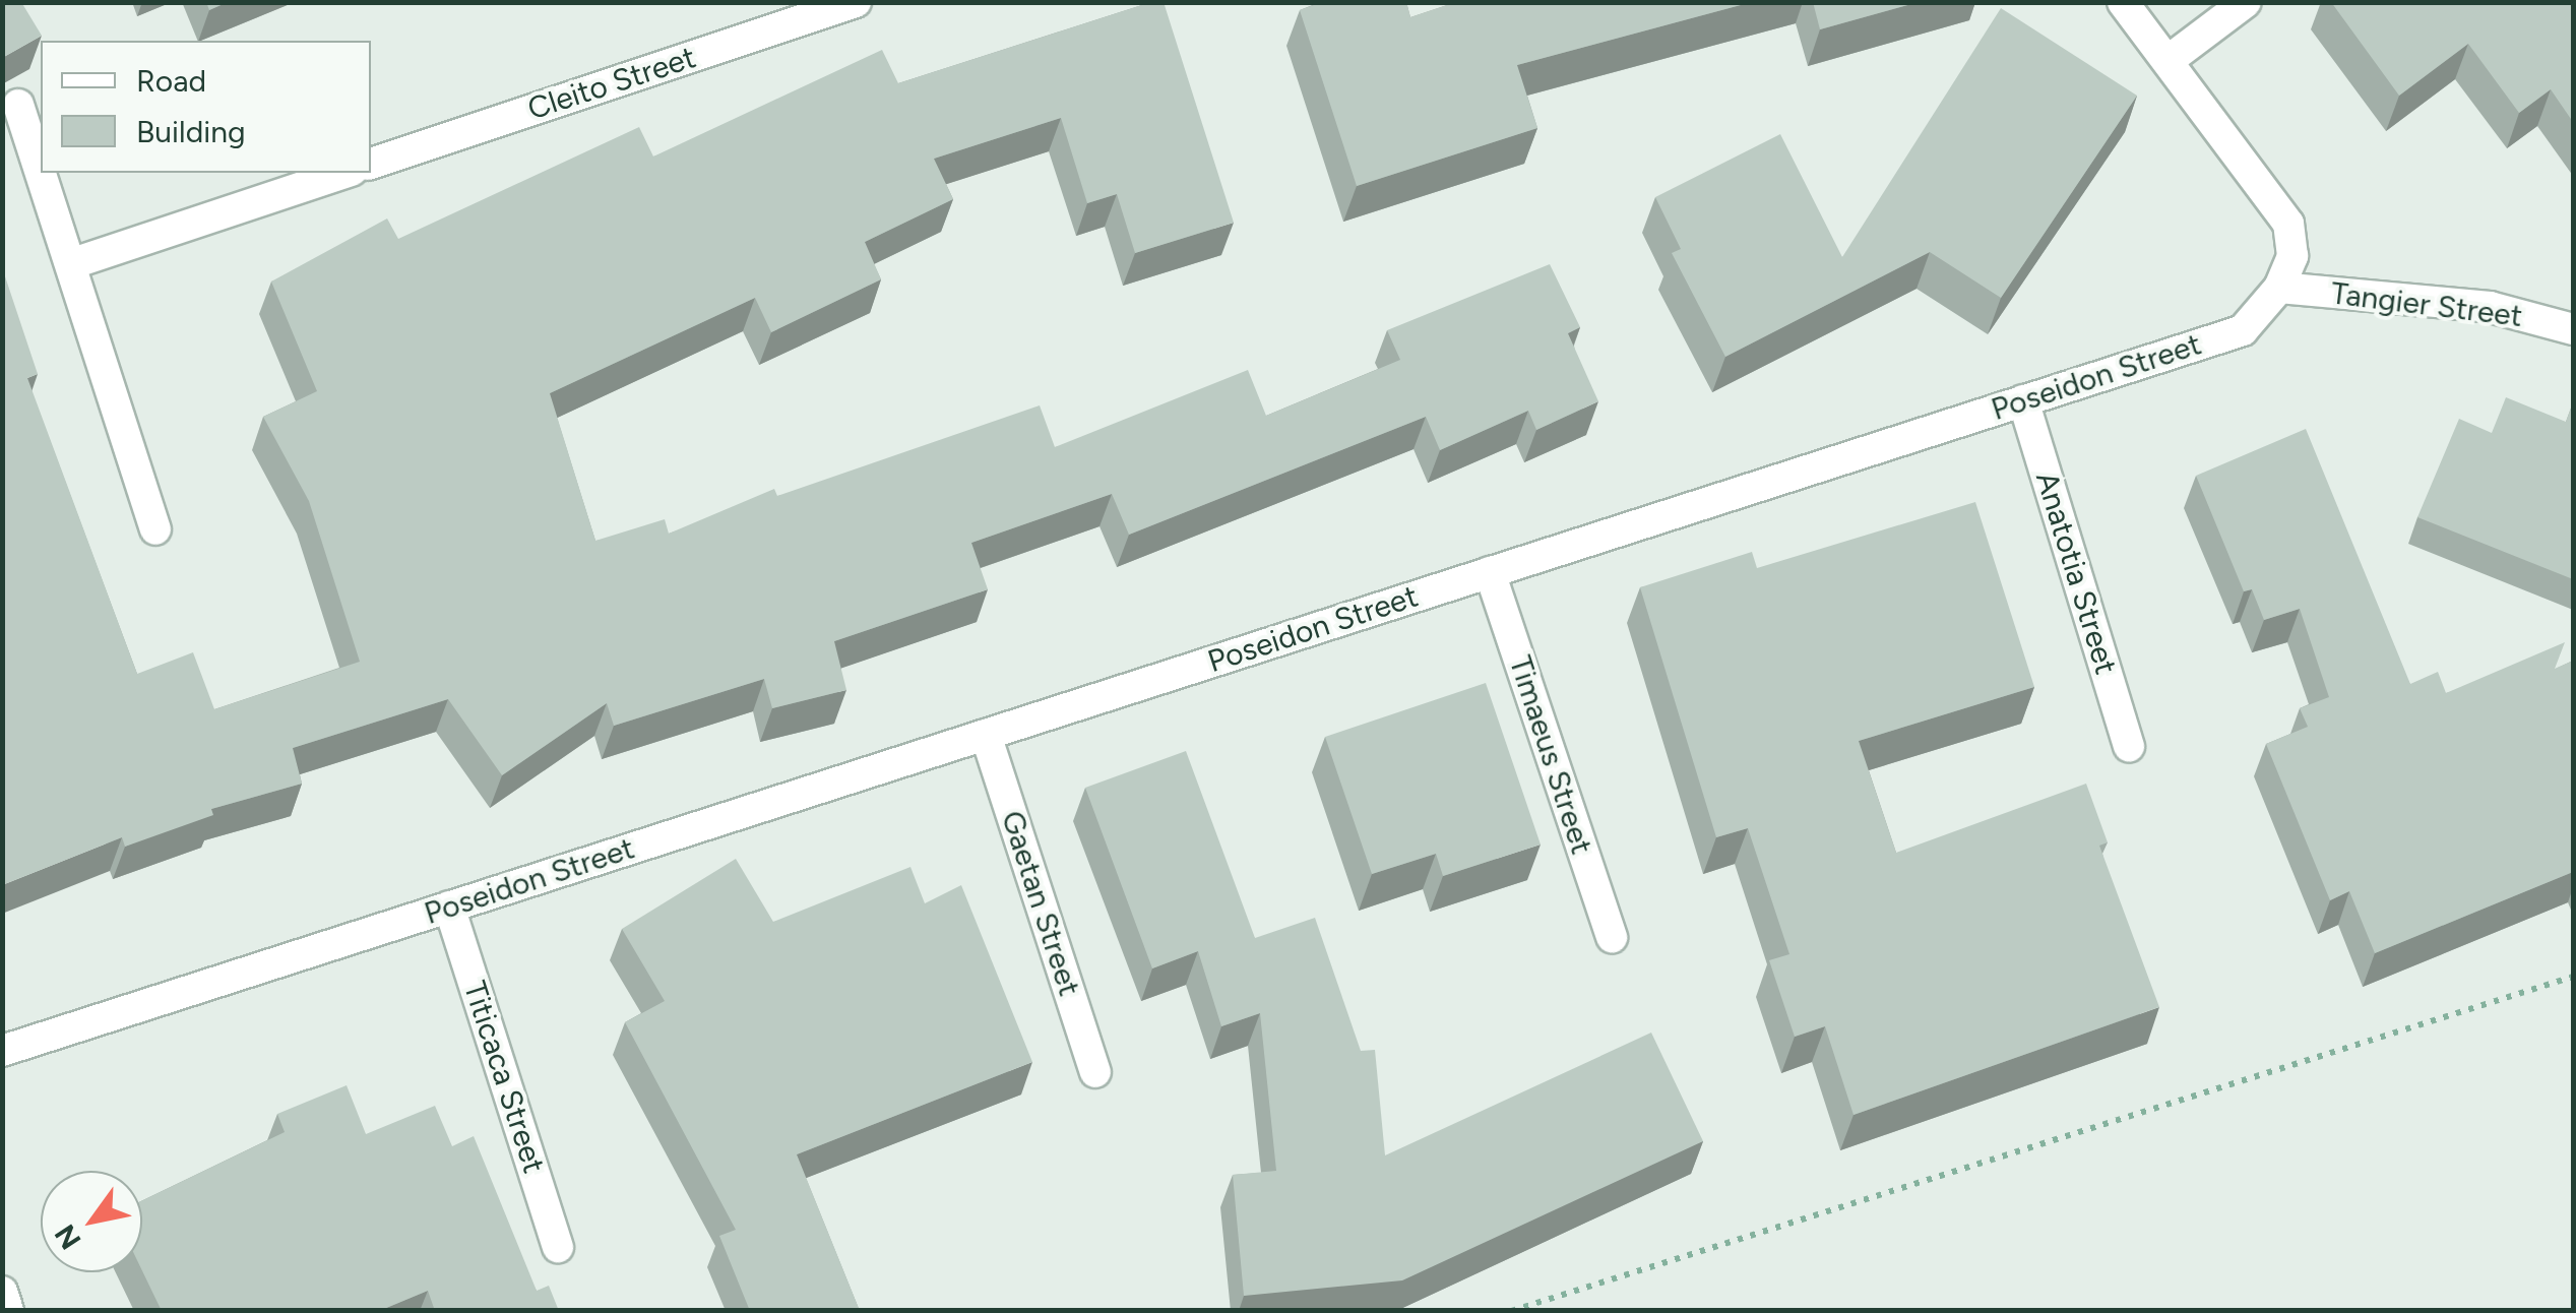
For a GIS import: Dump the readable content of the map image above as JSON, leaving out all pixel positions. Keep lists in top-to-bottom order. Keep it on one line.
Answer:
{"streets":{"street":["Cleito Street","Tangier Street","Poseidon Street","Anatotia Street","Timaeus Street","Gaetan Street","Titicaca Street"]},"crossings":[["Tangier Street","Poseidon Street"],["Poseidon Street","Anatotia Street"],["Poseidon Street","Timaeus Street"],["Poseidon Street","Gaetan Street"],["Poseidon Street","Titicaca Street"]],"legend":["Road","Building"],"north":"bottom left"}
